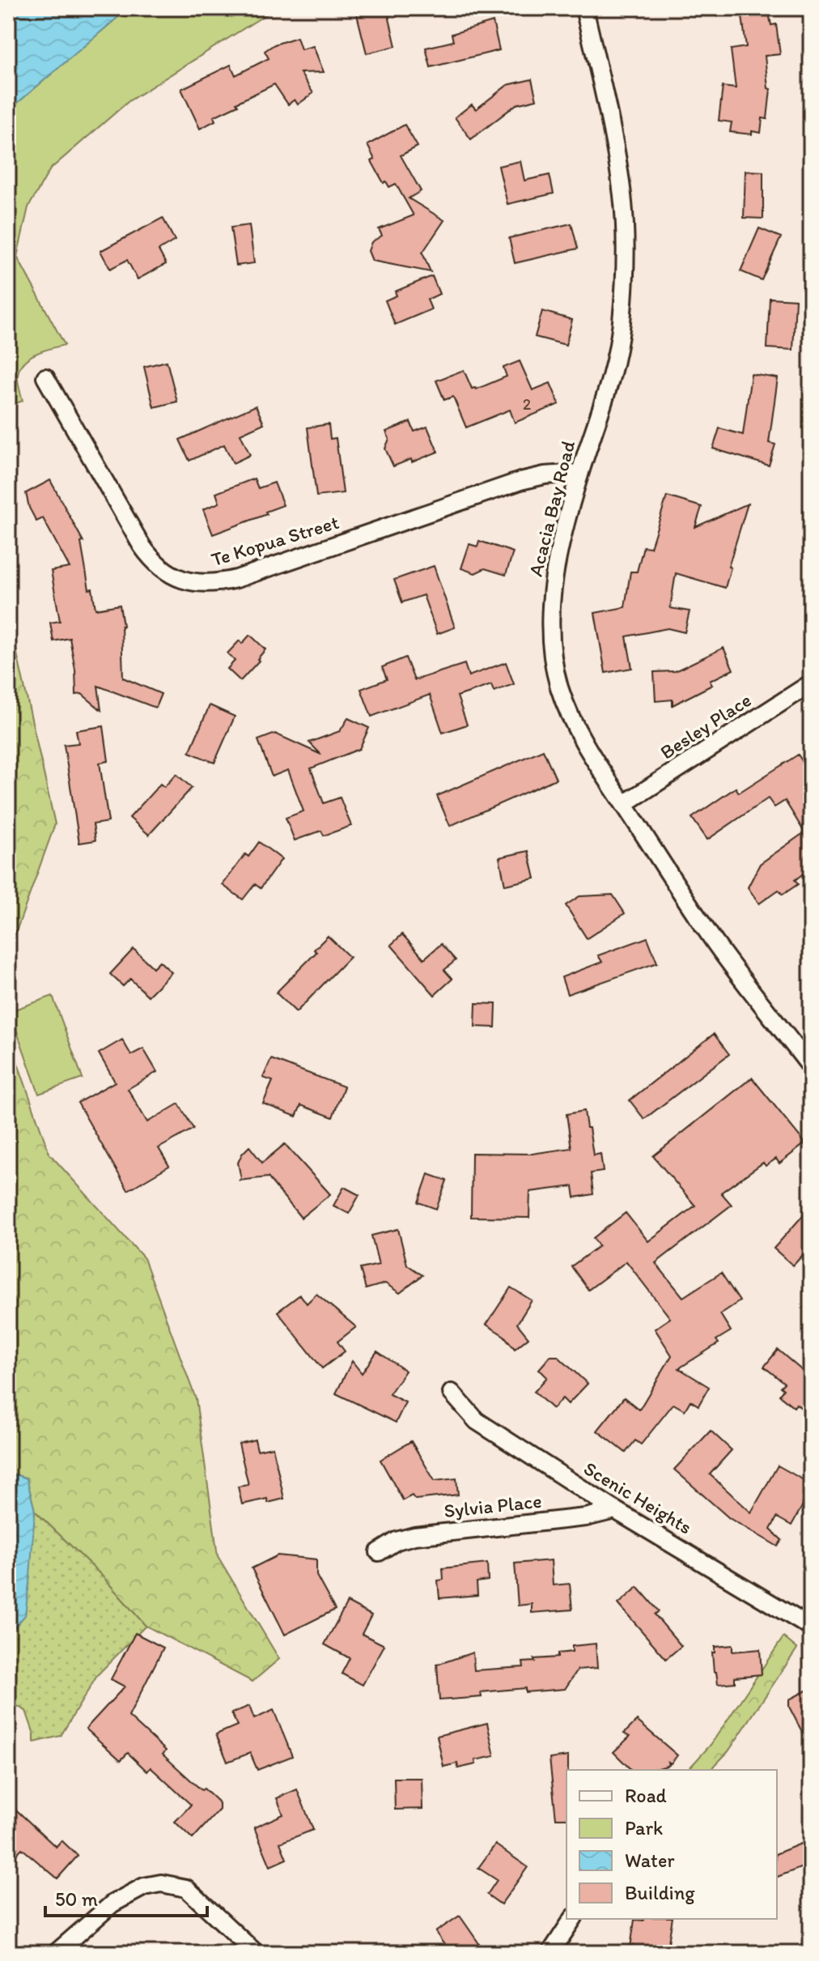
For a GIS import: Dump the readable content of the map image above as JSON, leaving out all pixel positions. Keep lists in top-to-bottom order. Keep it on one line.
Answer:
{"streets":{"street":["Acacia Bay Road","Te Kopua Street","Besley Place","Scenic Heights","Sylvia Place"]},"crossings":[["Acacia Bay Road","Te Kopua Street"],["Acacia Bay Road","Besley Place"],["Scenic Heights","Sylvia Place"]],"house_numbers":["2"],"legend":["Road","Park","Water","Building"],"scale_bar":"50 m"}
